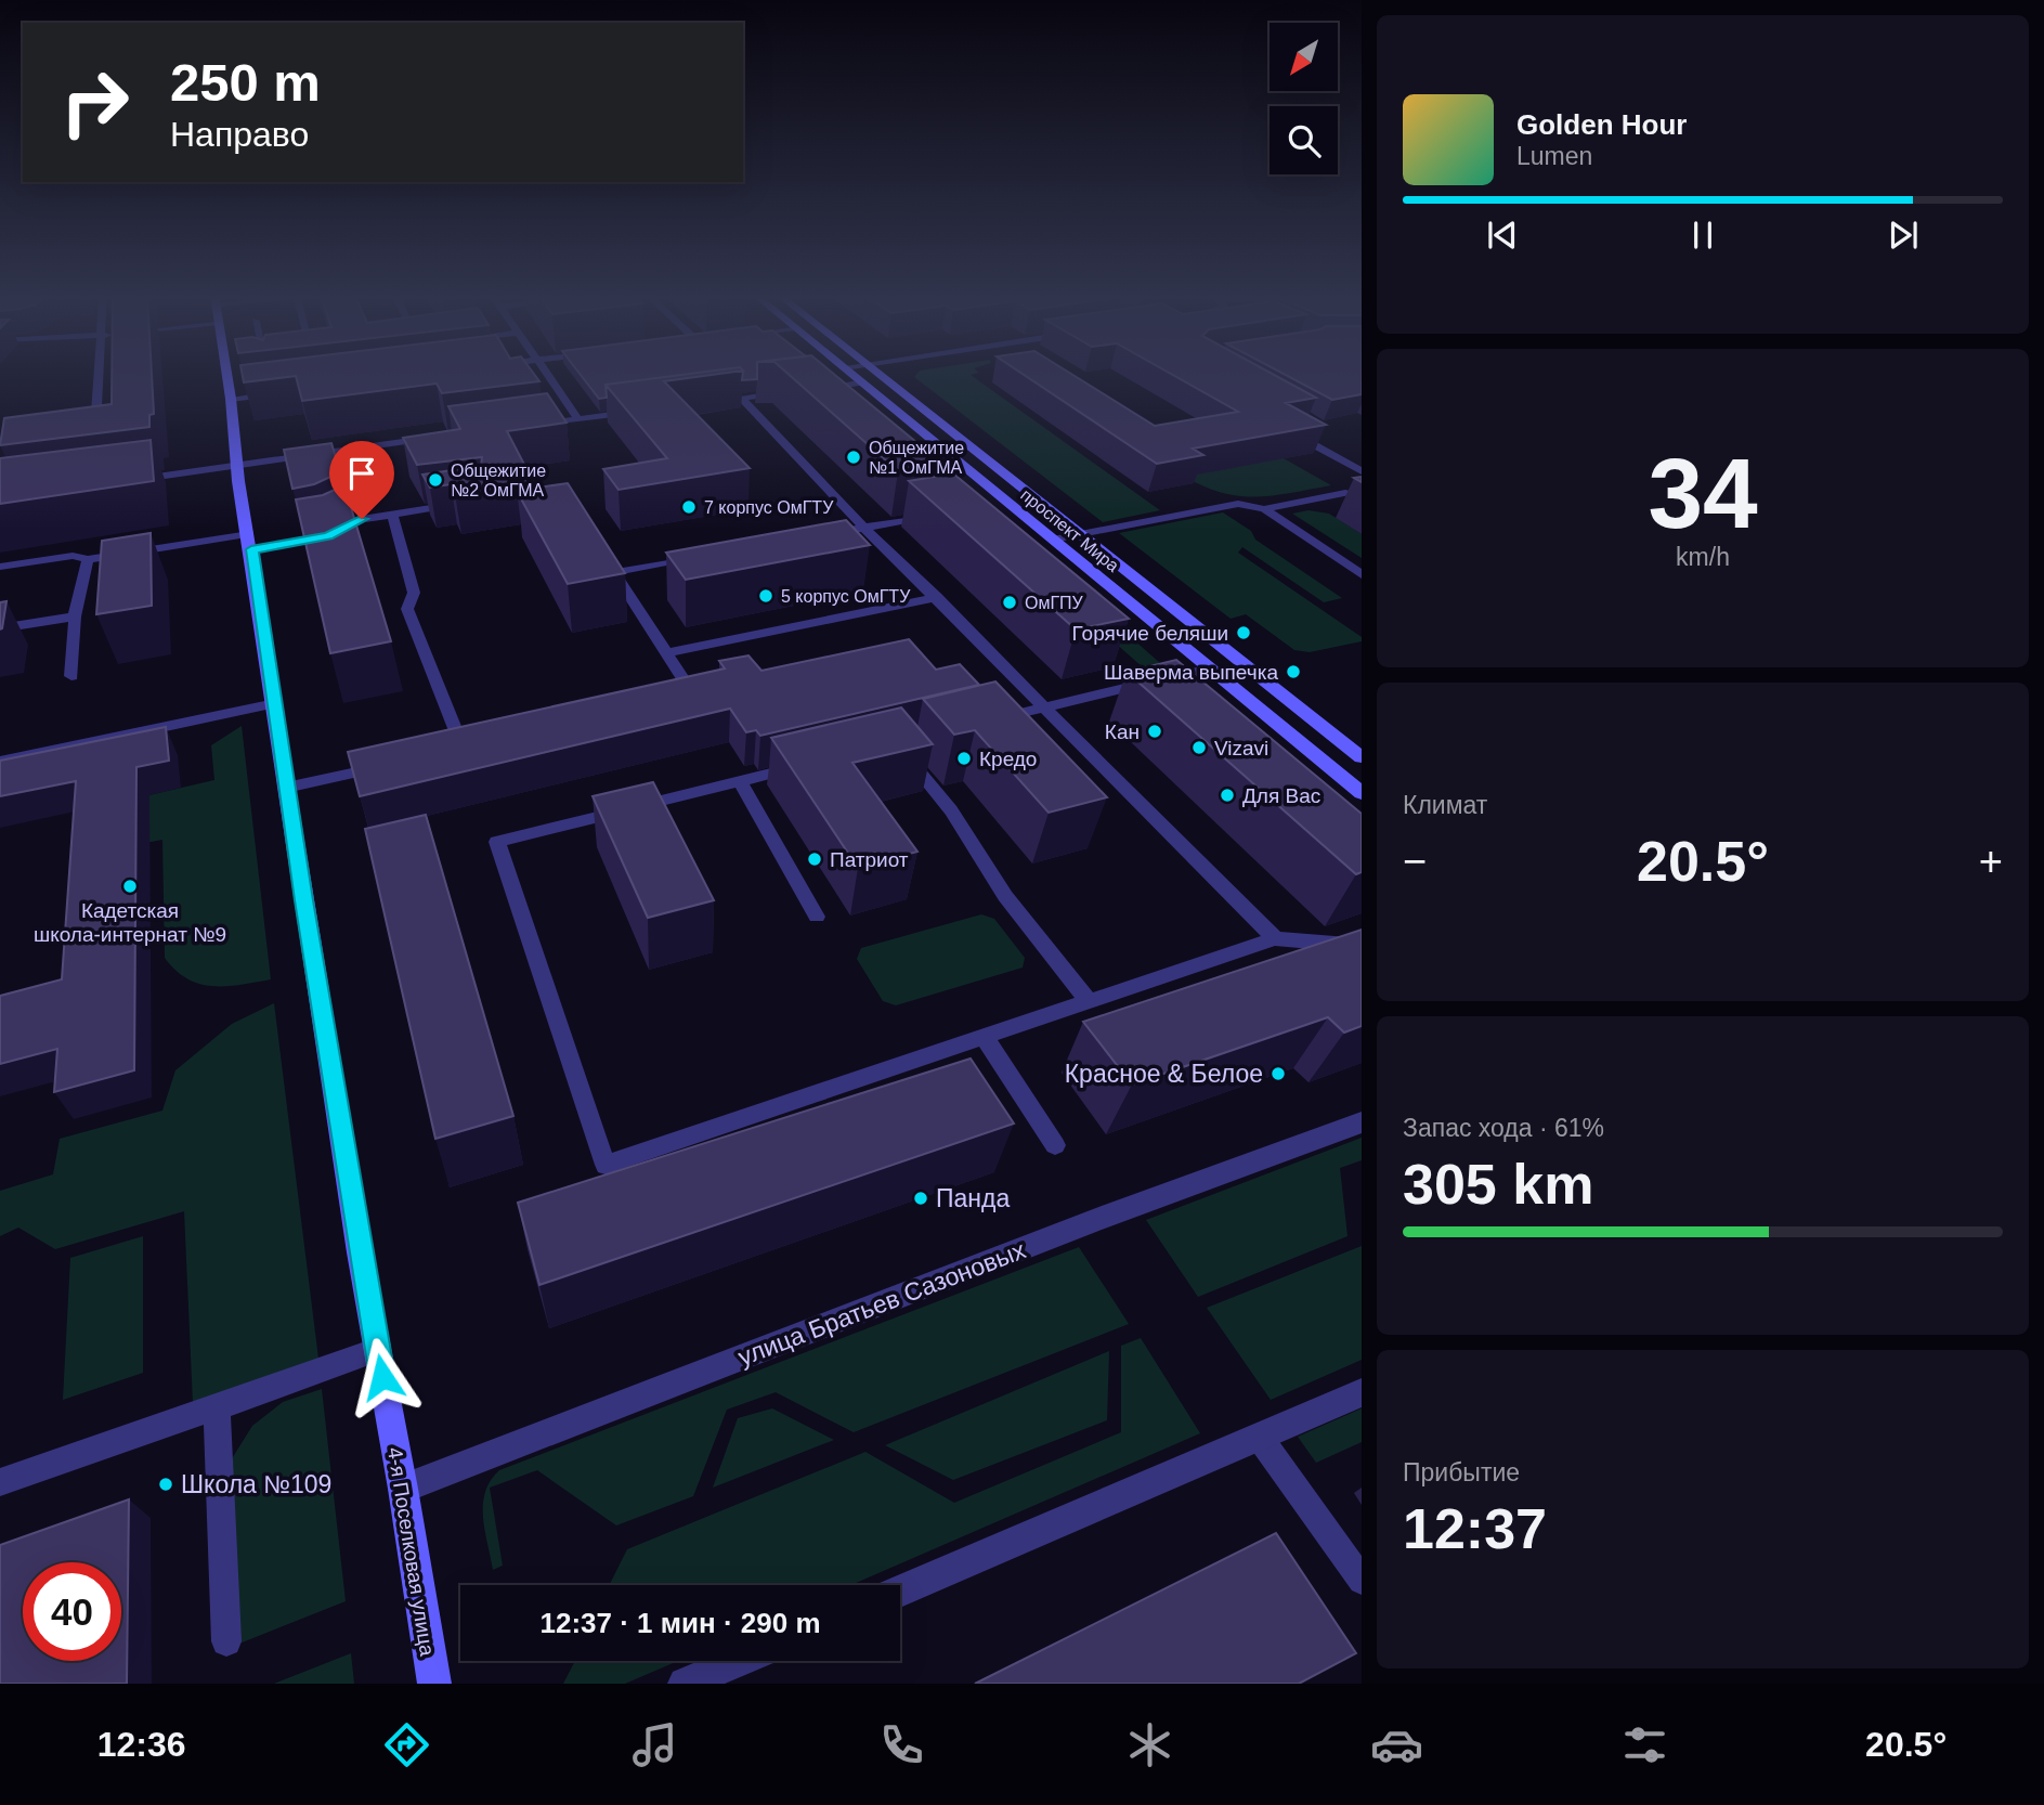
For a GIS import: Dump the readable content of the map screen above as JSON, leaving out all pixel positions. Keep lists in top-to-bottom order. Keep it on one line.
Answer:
{"streets":{"main road":["проспект Мира","4-я Поселковая улица"],"street":["улица Братьев Сазоновых"]},"crossings":[["улица Братьев Сазоновых","4-я Поселковая улица"]],"places":["Общежитие №1 ОмГМА","Общежитие №2 ОмГМА","7 корпус ОмГТУ","5 корпус ОмГТУ","ОмГПУ","Горячие беляши","Шаверма выпечка","Кан","Vizavi","Кредо","Для Вас","Патриот","Кадетская школа-интернат №9","Красное & Белое","Панда","Школа №109"],"north":"bottom left","page":{"turn":["250 m","Направо"],"song":["Golden Hour","Lumen"],"tile":[["34","km/h"],"Климат",["Запас хода · 61%","305 km"],["Прибытие","12:37"]],"heat":["−","20.5°","+"],"limit":"40","trip":"12:37 · 1 мин · 290 m","tabs":["12:36","20.5°"]}}
